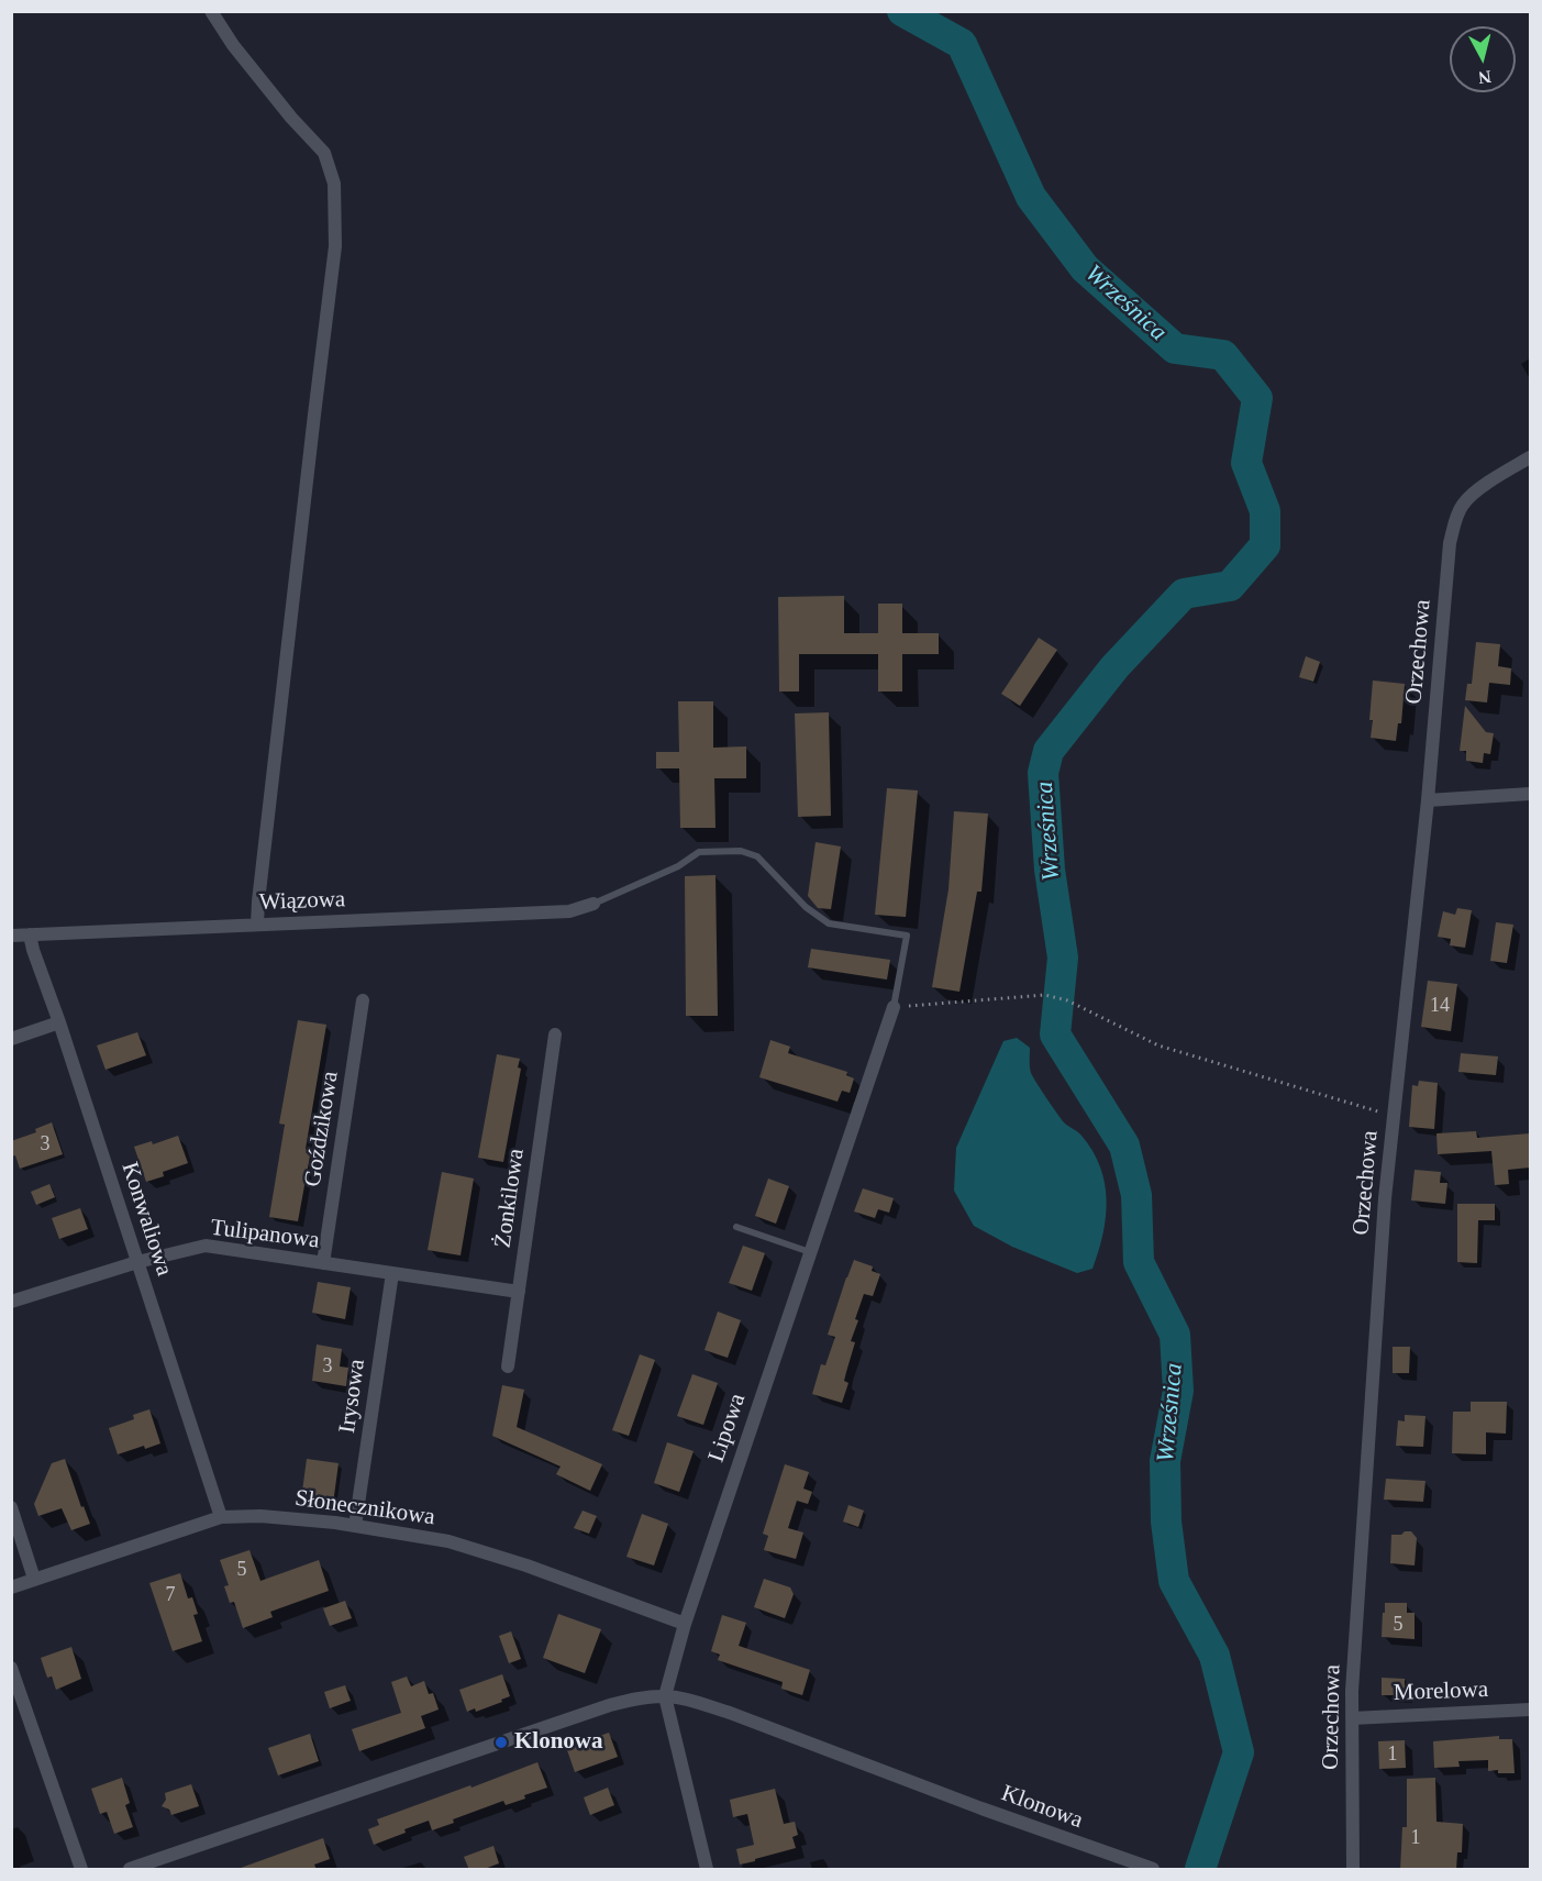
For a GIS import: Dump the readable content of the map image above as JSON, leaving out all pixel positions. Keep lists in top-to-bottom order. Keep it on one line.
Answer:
{"streets":{"street":["Orzechowa","Wiązowa","Goździkowa","Żonkilowa","Konwaliowa","Tulipanowa","Irysowa","Lipowa","Słonecznikowa","Morelowa","Klonowa"]},"crossings":[["Orzechowa","Morelowa"],["Wiązowa","Konwaliowa"],["Goździkowa","Tulipanowa"],["Żonkilowa","Tulipanowa"],["Konwaliowa","Tulipanowa"],["Konwaliowa","Słonecznikowa"],["Tulipanowa","Irysowa"],["Irysowa","Słonecznikowa"],["Lipowa","Słonecznikowa"],["Lipowa","Klonowa"]],"water":["Wrześnica"],"places":["Klonowa"],"house_numbers":["14","3","3","5","7","5","1","1"],"north":"bottom"}
